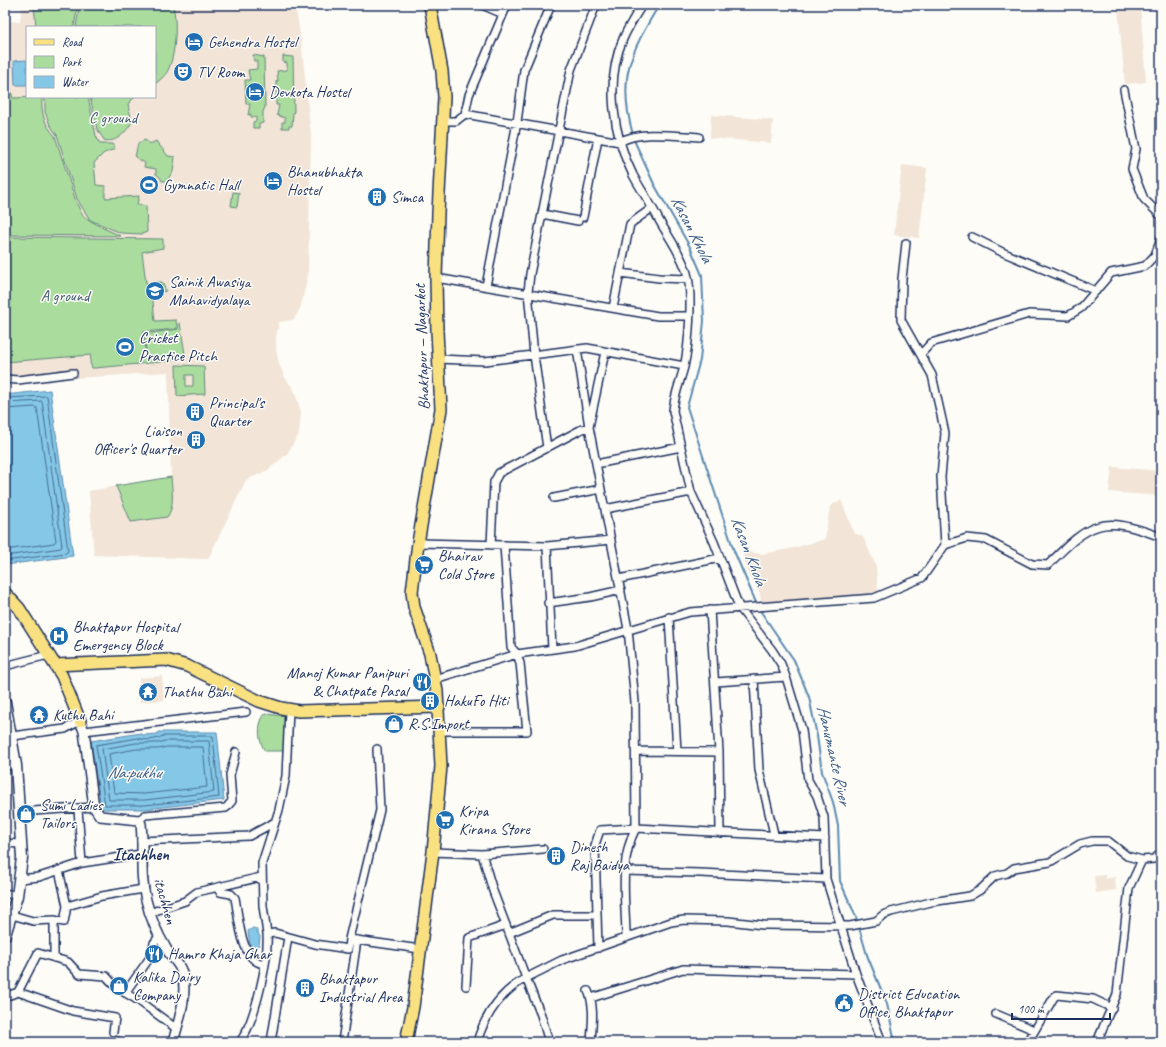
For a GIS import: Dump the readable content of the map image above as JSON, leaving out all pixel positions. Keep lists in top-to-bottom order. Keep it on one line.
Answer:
{"streets":{"main road":["Bhaktapur — Nagarkot"],"street":["itachhen"]},"districts":["Itachhen"],"water":["Kasan Khola","Hanumante River","Na:pukhu"],"parks":["C ground","A ground"],"places":{"hotel":["Gehendra Hostel","Devkota Hostel","Bhanubhakta Hostel"],"theatre":["TV Room"],"sports":["Gymnatic Hall","Cricket Practice Pitch"],"building":["Simca","Principal's Quarter","Liaison Officer's Quarter","HakuFo Hiti","Dinesh Raj Baidya","Bhaktapur Industrial Area"],"school or university":["Sainik Awasiya Mahavidyalaya"],"supermarket":["Bhairav Cold Store","Kripa Kirana Store"],"hospital":["Bhaktapur Hospital Emergency Block"],"restaurant":["Manoj Kumar Panipuri & Chatpate Pasal","Hamro Khaja Ghar"],"temple":["Thathu Bahi","Kuthu Bahi"],"shop":["R.S.Import","Sumi Ladies Tailors","Kalika Dairy Company"],"public building":["District Education Office, Bhaktapur"]},"legend":["Road","Park","Water"],"scale_bar":"100 m"}
